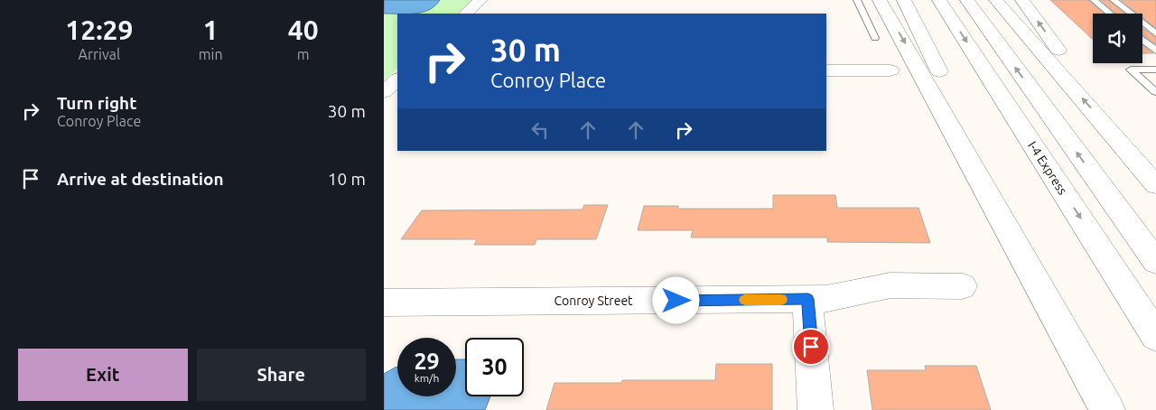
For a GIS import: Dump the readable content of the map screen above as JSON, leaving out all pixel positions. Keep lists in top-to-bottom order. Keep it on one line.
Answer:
{"streets":{"main road":["I-4 Express","Conroy Street"]},"page":{"eta":["12:29","Arrival","1","min","40","m"],"turn":["30 m","Conroy Place"],"list":[{"name":"Turn right","note":"Conroy Place","value":"30 m"},{"name":"Arrive at destination","value":"10 m"}],"speed":"29 km/h","limit":"30","buttons":["Exit","Share"]}}
